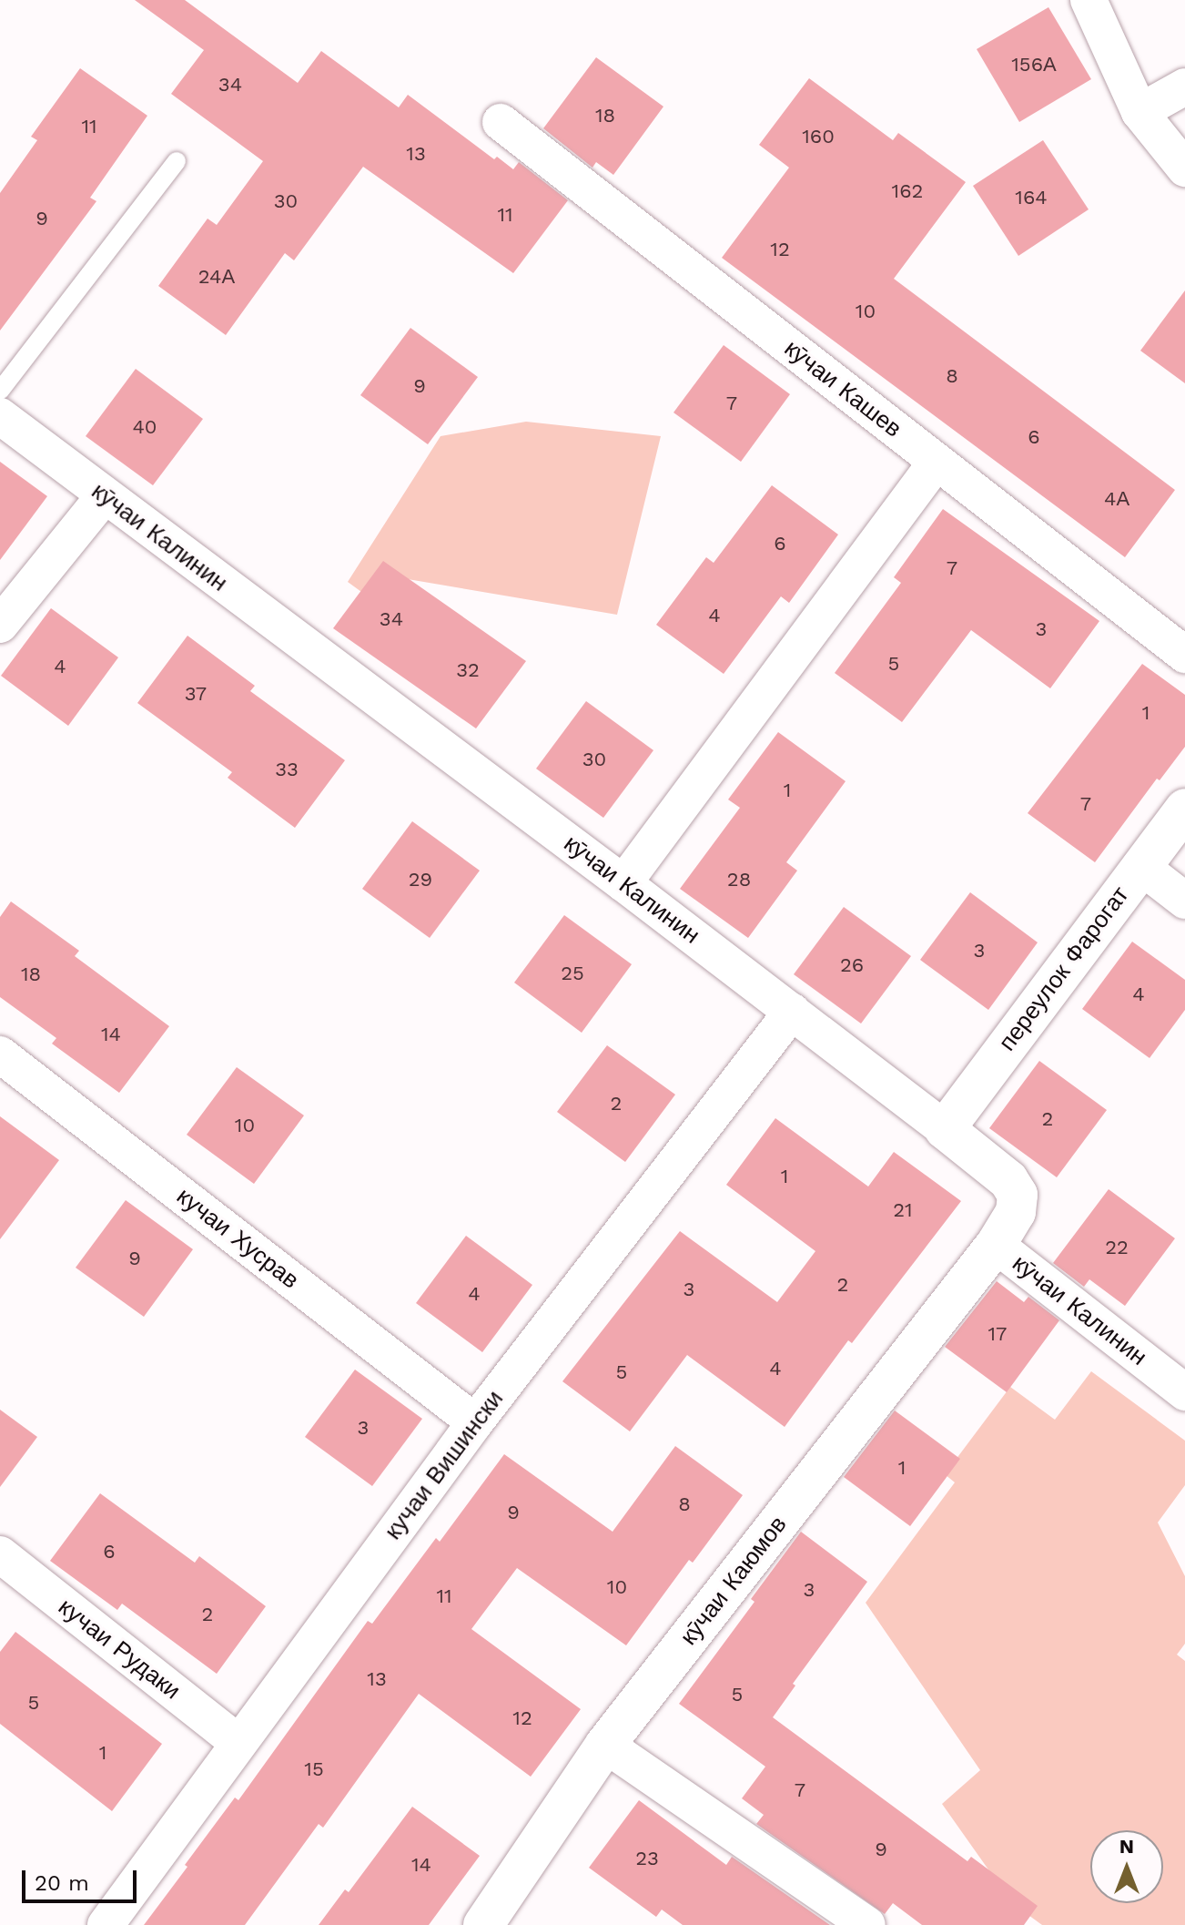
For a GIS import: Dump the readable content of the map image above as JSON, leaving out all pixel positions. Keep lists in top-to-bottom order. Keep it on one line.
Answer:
{"streets":{"street":["кӯчаи Кашев","кӯчаи Калинин","переулок Фарогат","кучаи Хусрав","кучаи Вишински","кӯчаи Каюмов","кучаи Рудаки"]},"crossings":[["кӯчаи Калинин","переулок Фарогат"],["кӯчаи Калинин","кучаи Вишински"],["кӯчаи Калинин","кӯчаи Каюмов"],["кучаи Хусрав","кучаи Вишински"],["кучаи Вишински","кучаи Рудаки"]],"house_numbers":["156А","34","18","11","160","13","162","164","30","11","9","12","24А","10","8","9","7","40","6","4А","6","7","4","34","3","5","4","32","37","1","30","33","1","7","29","28","3","26","25","18","4","14","2","2","10","1","21","22","9","2","3","4","17","4","5","3","1","8","9","6","10","3","11","2","13","5","5","12","1","15","7","9","23","14"],"scale_bar":"20 m","north":"top"}
